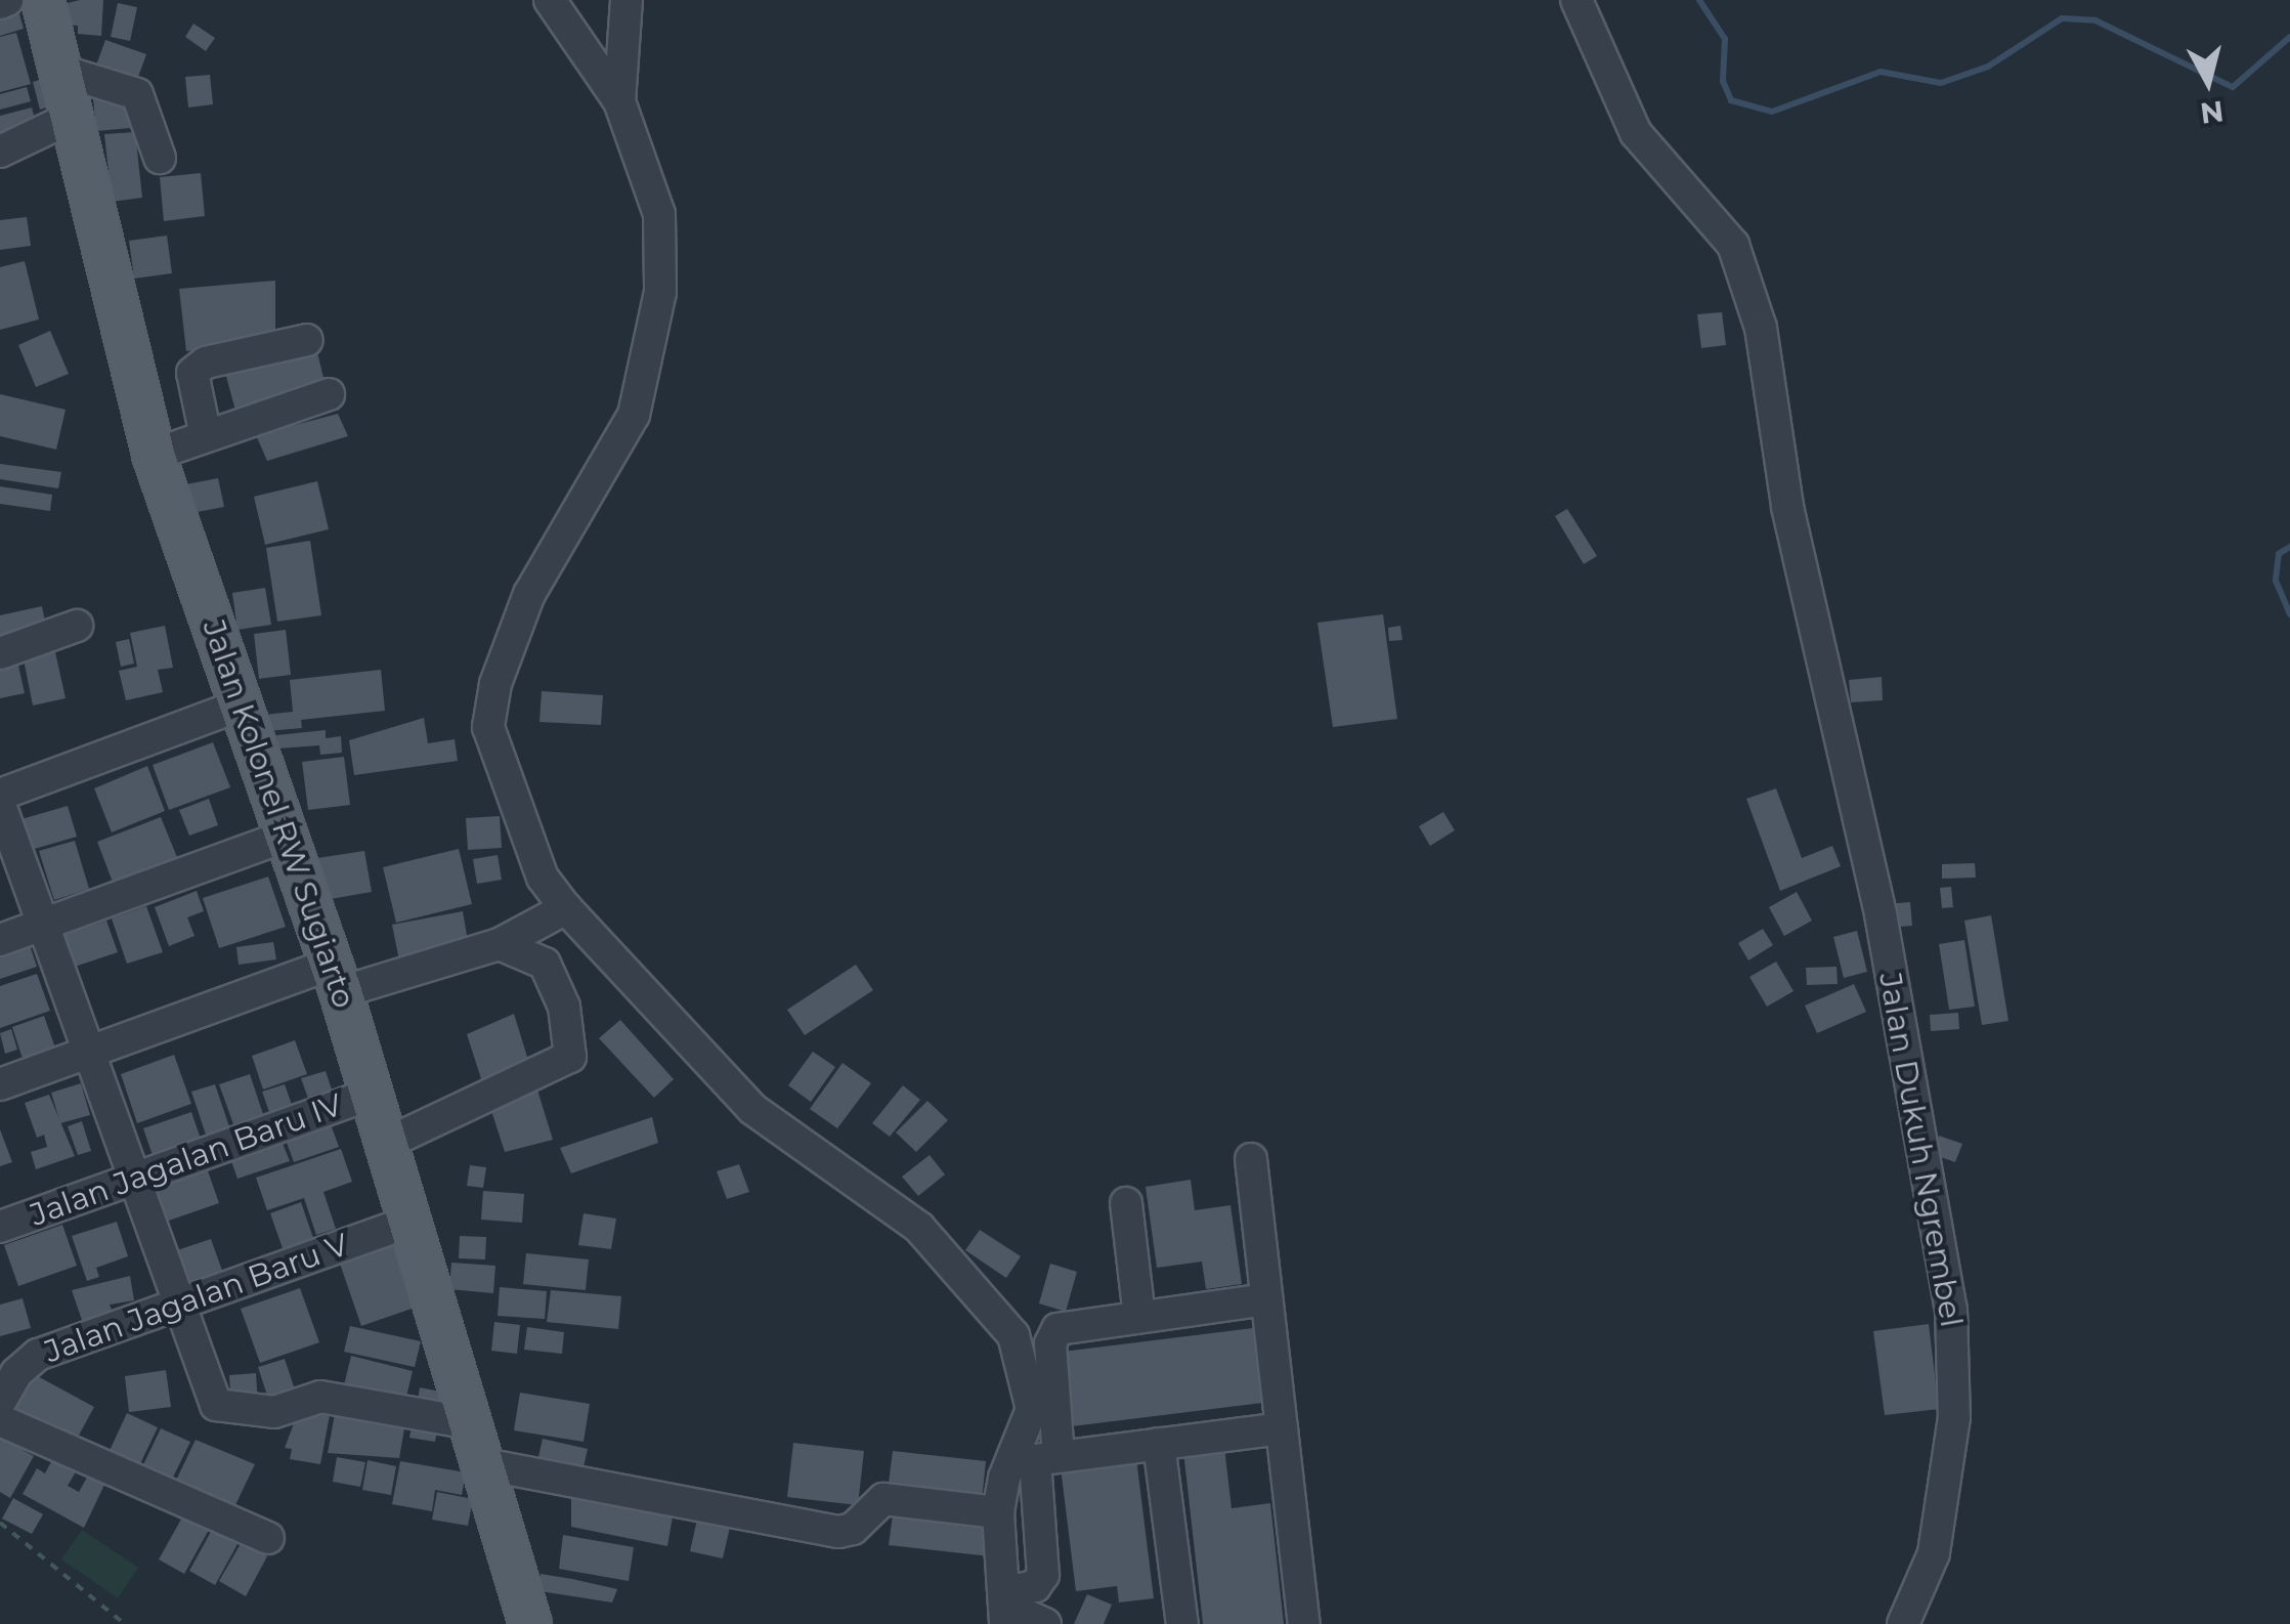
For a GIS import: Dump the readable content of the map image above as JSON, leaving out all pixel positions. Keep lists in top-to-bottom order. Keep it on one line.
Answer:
{"streets":{"main road":["Jalan Kolonel RW Sugiarto"],"street":["Jalan Dukuh Ngrembel","Jalan Jagalan Baru IV","Jalan Jagalan Baru V"]},"crossings":[["Jalan Kolonel RW Sugiarto","Jalan Jagalan Baru IV"],["Jalan Kolonel RW Sugiarto","Jalan Jagalan Baru V"]],"north":"bottom"}
